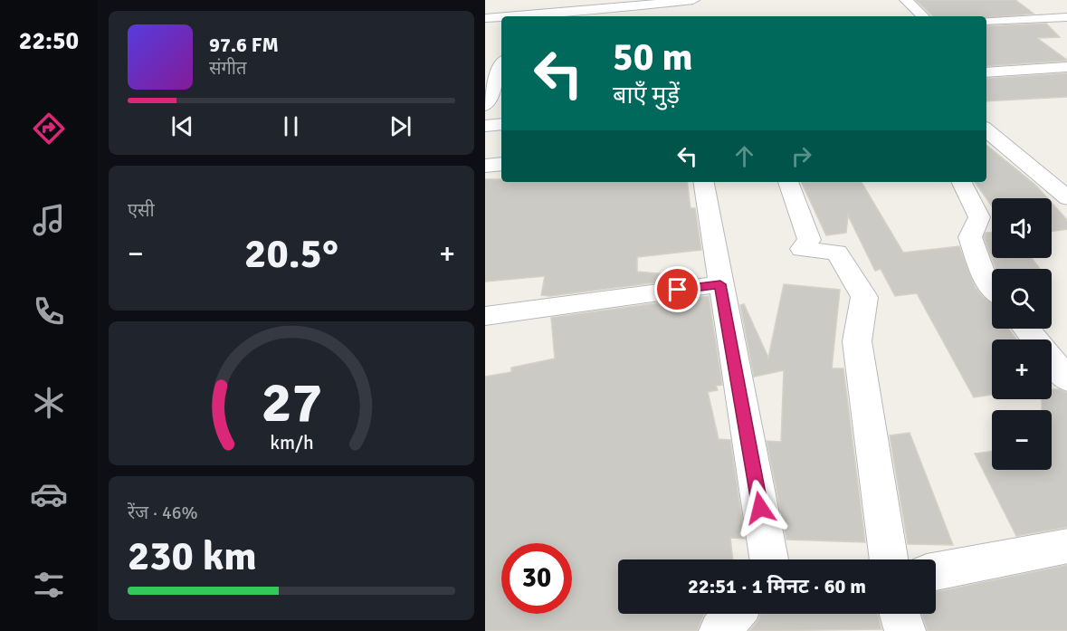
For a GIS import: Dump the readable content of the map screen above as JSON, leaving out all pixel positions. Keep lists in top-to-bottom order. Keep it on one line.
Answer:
{"page":{"tabs":"22:50","turn":["50 m","बाएँ मुड़ें"],"song":["97.6 FM","संगीत"],"tile":["एसी",["रेंज · 46%","230 km"]],"map_buttons":["+","−"],"heat":["−","20.5°","+"],"limit":"30","trip":"22:51 · 1 मिनट · 60 m","gauge":["27","km/h"]}}
